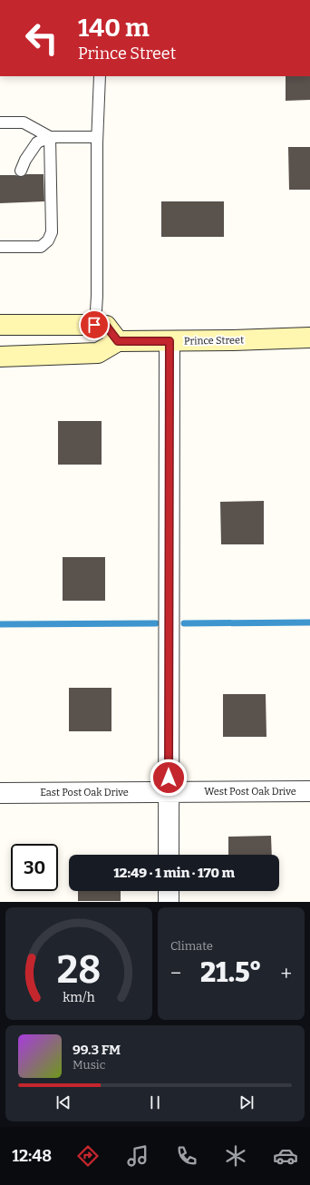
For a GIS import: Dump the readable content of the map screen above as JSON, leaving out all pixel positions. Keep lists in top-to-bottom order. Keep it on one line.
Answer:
{"streets":{"main road":["Prince Street"],"street":["West Post Oak Drive","East Post Oak Drive"]},"crossings":[["West Post Oak Drive","East Post Oak Drive"]],"page":{"turn":["140 m","Prince Street"],"limit":"30","trip":"12:49 · 1 min · 170 m","tile":"Climate","heat":["−","21.5°","+"],"song":["99.3 FM","Music"],"tabs":"12:48","gauge":["28","km/h"]}}
